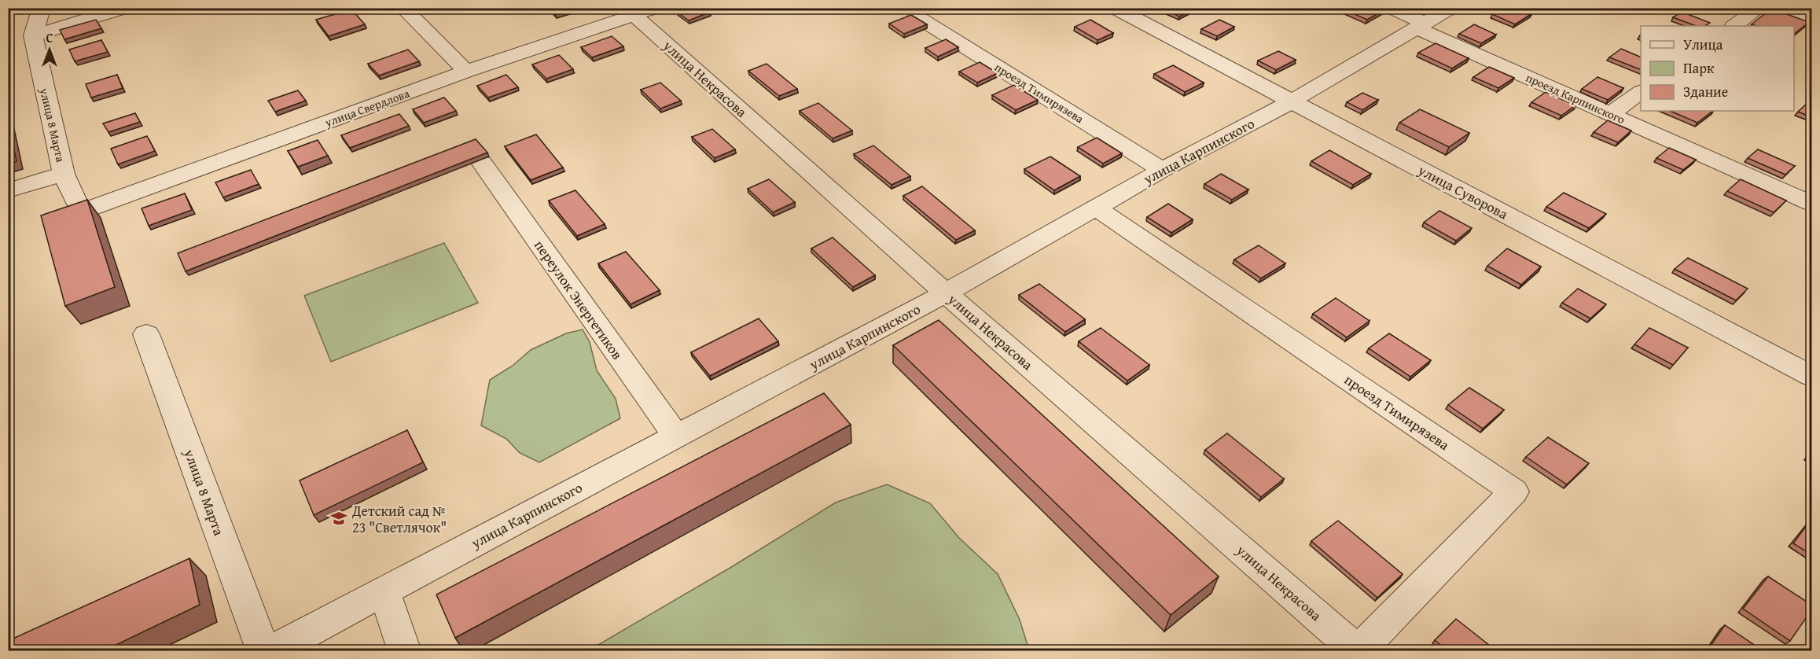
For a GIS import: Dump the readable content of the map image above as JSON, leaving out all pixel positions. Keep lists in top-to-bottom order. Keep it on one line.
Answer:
{"streets":{"street":["улица Некрасова","проезд Тимирязева","проезд Карпинского","улица Свердлова","улица 8 Марта","улица Карпинского","улица Суворова","переулок Энергетиков"]},"crossings":[["улица Некрасова","проезд Тимирязева"],["улица Некрасова","улица Свердлова"],["улица Некрасова","улица Карпинского"],["проезд Тимирязева","улица Карпинского"],["проезд Карпинского","улица Карпинского"],["улица Свердлова","улица 8 Марта"],["улица Карпинского","улица Суворова"],["улица Карпинского","переулок Энергетиков"]],"places":{"school or university":["Детский сад № 23 \"Светлячок\""]},"legend":["Улица","Парк","Здание"],"north":"top"}
